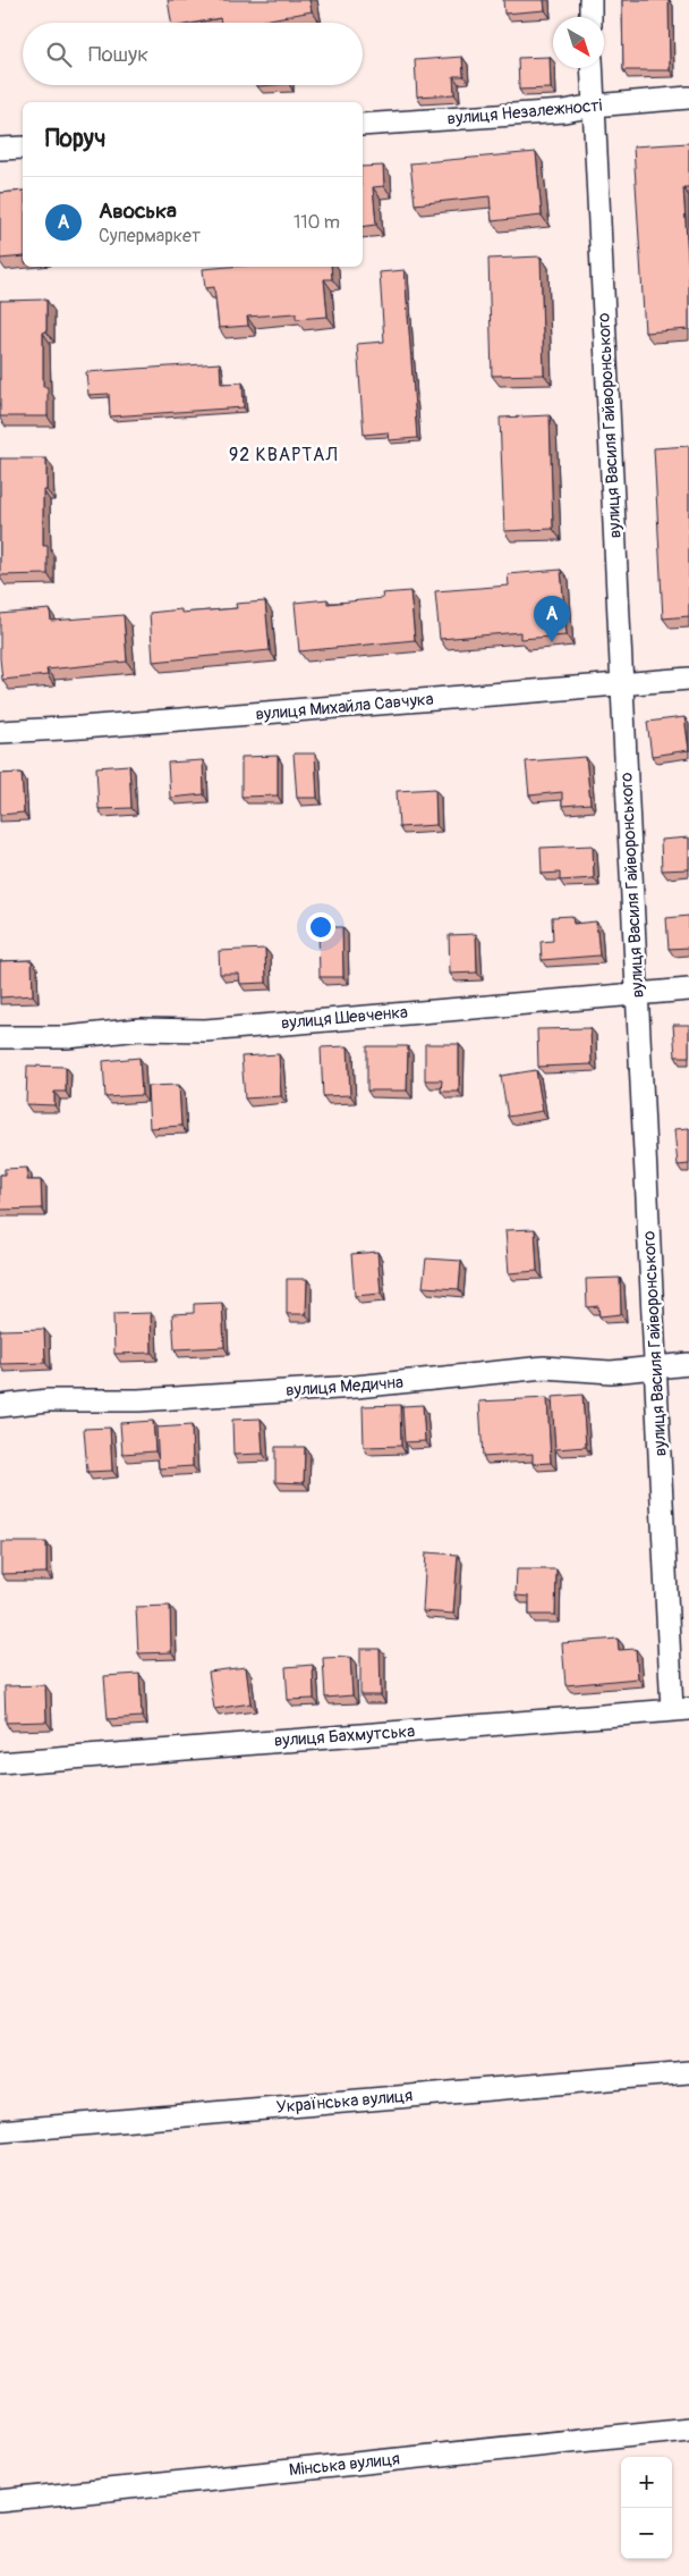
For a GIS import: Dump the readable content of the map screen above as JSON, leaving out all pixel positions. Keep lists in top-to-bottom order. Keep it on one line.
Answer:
{"streets":{"street":["вулиця Незалежності","вулиця Василя Гайворонського","вулиця Михайла Савчука","вулиця Шевченка","вулиця Медична","вулиця Бахмутська","Українська вулиця","Мінська вулиця"]},"crossings":[["вулиця Незалежності","вулиця Василя Гайворонського"],["вулиця Василя Гайворонського","вулиця Михайла Савчука"],["вулиця Василя Гайворонського","вулиця Шевченка"],["вулиця Василя Гайворонського","вулиця Медична"],["вулиця Василя Гайворонського","вулиця Бахмутська"]],"districts":["92 КВАРТАЛ"],"north":"bottom right","page":{"search":"Пошук","heading":"Поруч","list":[{"mark":"A","name":"Авоська","note":"Супермаркет","value":"110 m"}],"pins":"A","map_buttons":["+","−"]}}
